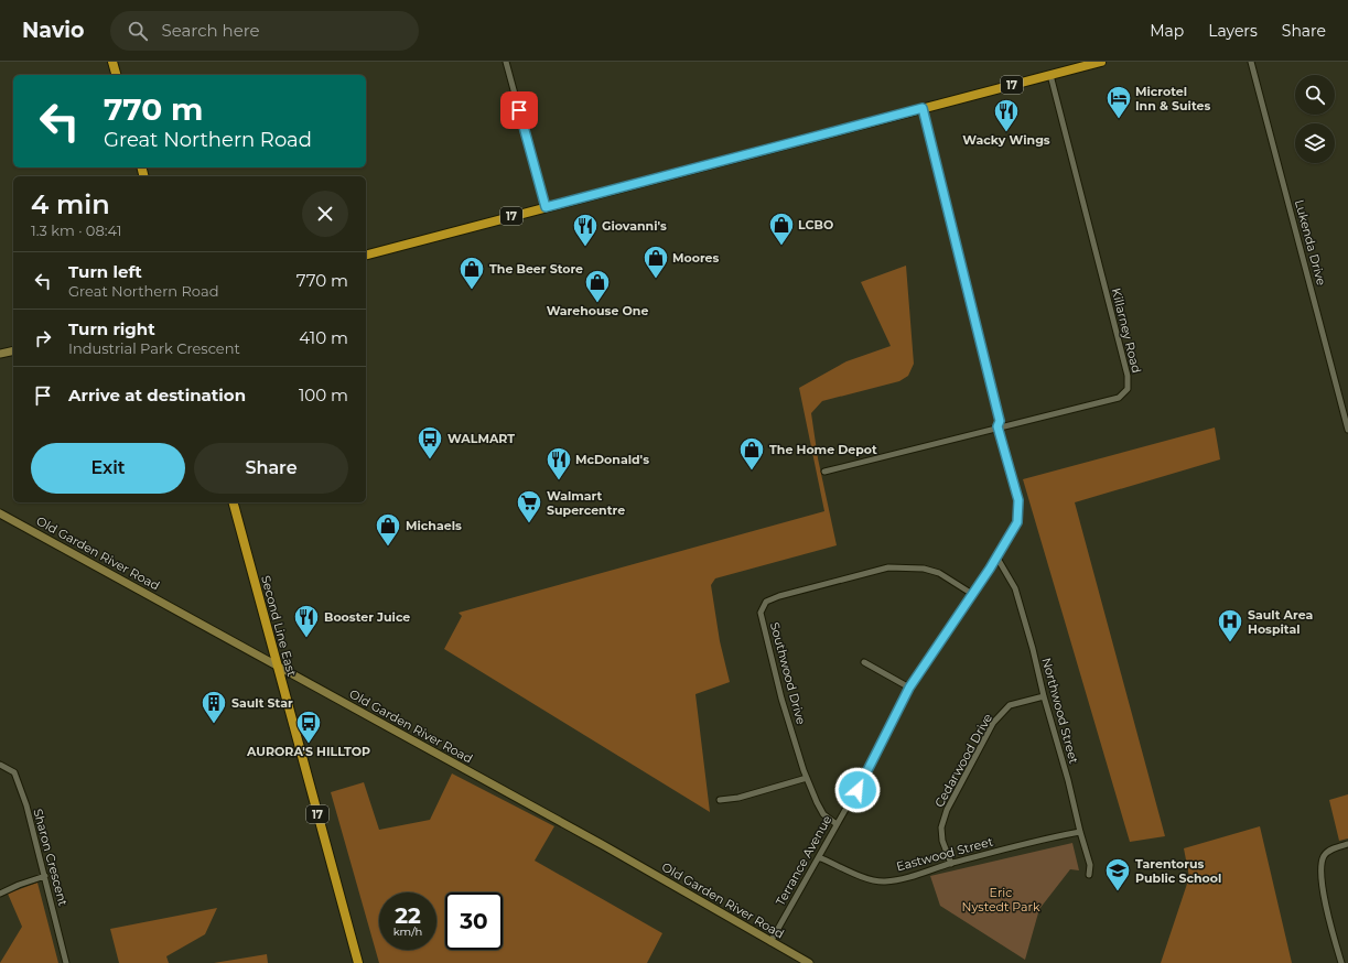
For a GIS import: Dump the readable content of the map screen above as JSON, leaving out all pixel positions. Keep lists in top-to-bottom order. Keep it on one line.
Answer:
{"streets":{"highway":["17","Second Line East"],"main road":["Old Garden River Road"],"street":["Lukenda Drive","Killarney Road","Southwood Drive","Northwood Street","Cedarwood Drive","Eastwood Street","Sharon Crescent","Terrance Avenue"]},"crossings":[["17","Killarney Road"],["17","Terrance Avenue"],["Killarney Road","Terrance Avenue"],["Old Garden River Road","Second Line East"],["Old Garden River Road","Terrance Avenue"],["Southwood Drive","Terrance Avenue"],["Northwood Street","Cedarwood Drive"],["Northwood Street","Eastwood Street"],["Northwood Street","Terrance Avenue"],["Cedarwood Drive","Eastwood Street"],["Eastwood Street","Terrance Avenue"]],"parks":["Eric Nystedt Park"],"places":{"hotel":["Microtel Inn & Suites"],"restaurant":["Wacky Wings","Giovanni's","McDonald's","Booster Juice"],"shop":["LCBO","Moores","The Beer Store","Warehouse One","The Home Depot","Michaels"],"bus stop":["WALMART","AURORA'S HILLTOP"],"supermarket":["Walmart Supercentre"],"hospital":["Sault Area Hospital"],"building":["Sault Star"],"school or university":["Tarentorus Public School"]},"page":{"header":"Navio","search":"Search here","nav":["Map","Layers","Share"],"turn":["770 m","Great Northern Road"],"heading":["4 min","1.3 km · 08:41"],"list":[{"name":"Turn left","note":"Great Northern Road","value":"770 m"},{"name":"Turn right","note":"Industrial Park Crescent","value":"410 m"},{"name":"Arrive at destination","value":"100 m"}],"buttons":["Exit","Share"],"speed":"22 km/h","limit":"30"}}
